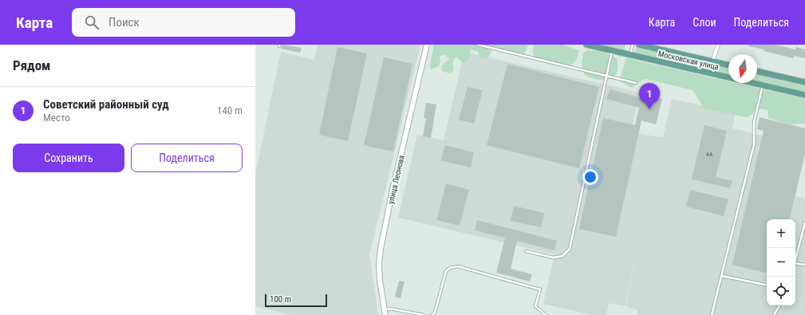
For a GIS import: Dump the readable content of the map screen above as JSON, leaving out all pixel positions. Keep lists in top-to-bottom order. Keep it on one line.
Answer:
{"streets":{"main road":["Московская улица"],"street":["улица Леонова"]},"house_numbers":["4А"],"scale_bar":"100 m","north":"bottom","page":{"header":"Карта","search":"Поиск","nav":["Карта","Слои","Поделиться"],"heading":"Рядом","pins":"1","list":[{"mark":"1","name":"Советский районный суд","note":"Место","value":"140 m"}],"buttons":["Сохранить","Поделиться"],"map_buttons":["+","−"],"scale":"100 m"}}
